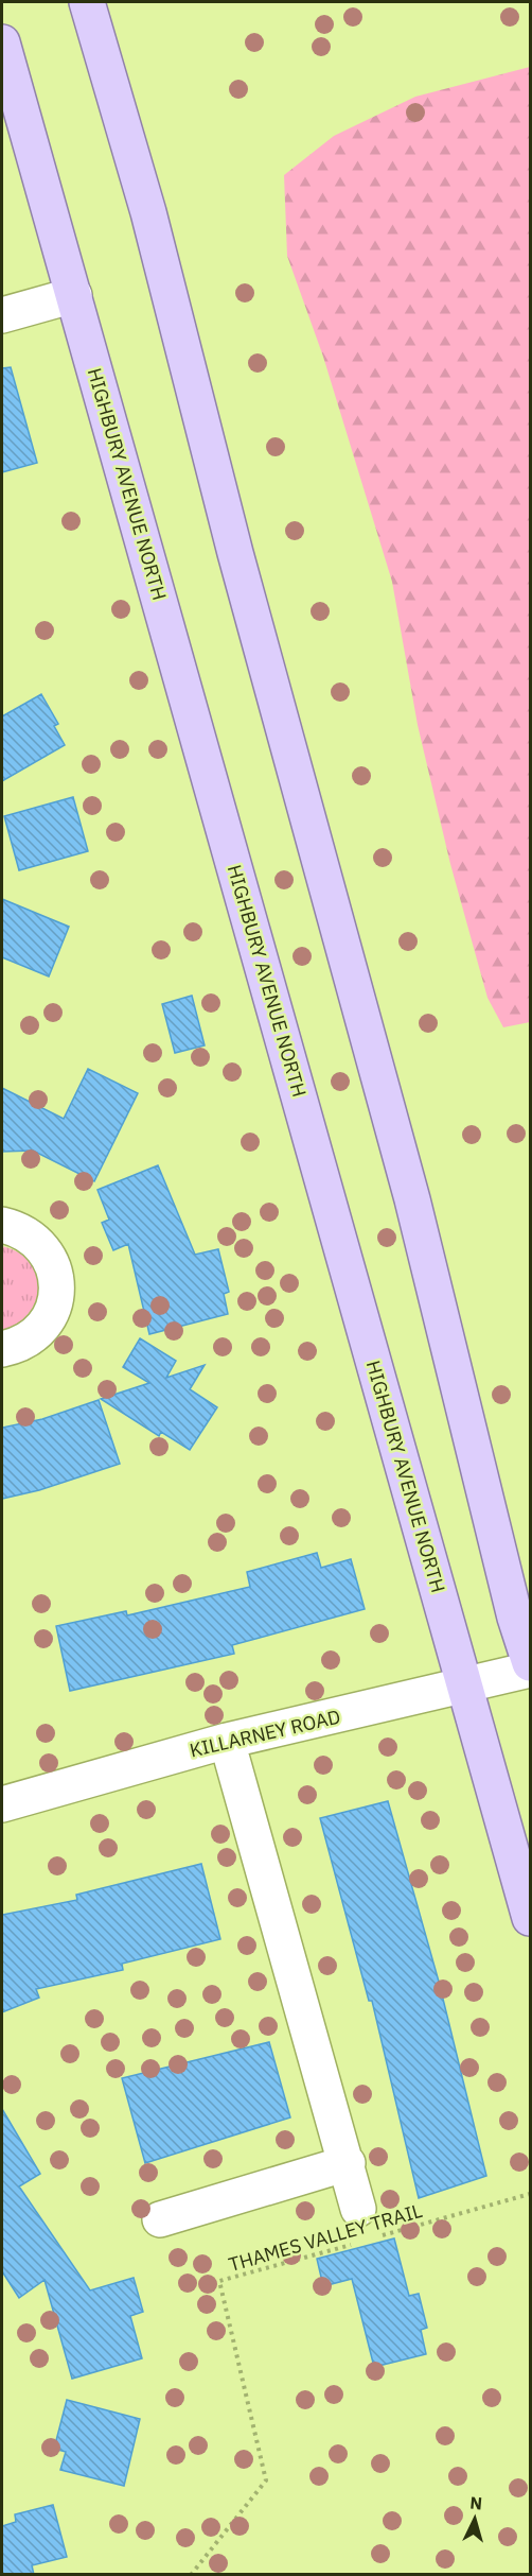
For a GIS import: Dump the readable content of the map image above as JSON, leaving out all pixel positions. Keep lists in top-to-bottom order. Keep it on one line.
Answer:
{"streets":{"main road":["HIGHBURY AVENUE NORTH"],"street":["KILLARNEY ROAD"],"path":["THAMES VALLEY TRAIL"]},"crossings":[["HIGHBURY AVENUE NORTH","KILLARNEY ROAD"]],"north":"top"}
